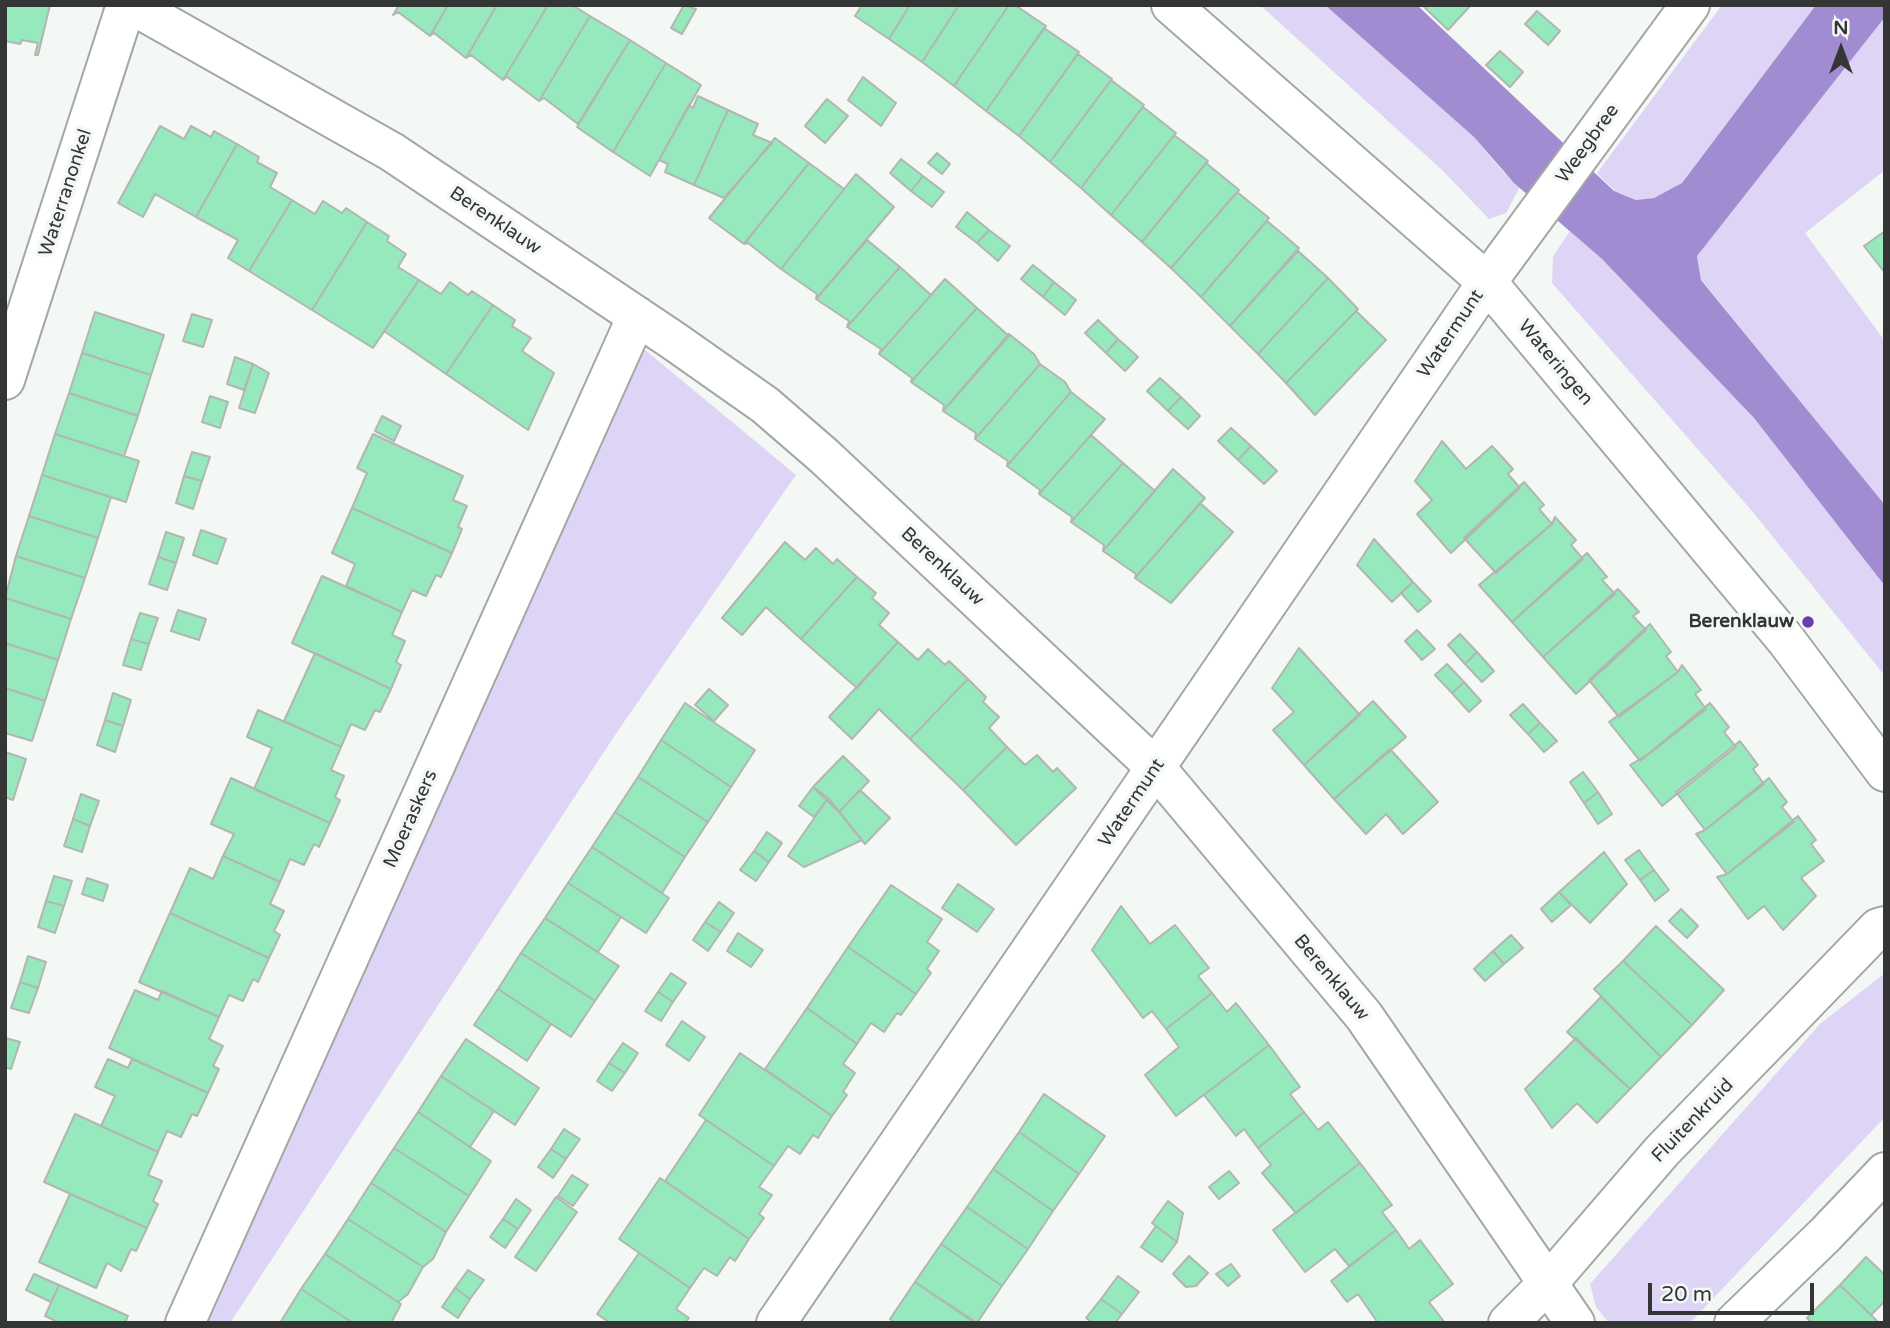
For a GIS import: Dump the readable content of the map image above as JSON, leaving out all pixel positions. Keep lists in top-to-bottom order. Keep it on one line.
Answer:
{"streets":{"street":["Weegbree","Waterranonkel","Berenklauw","Watermunt","Wateringen","Moeraskers","Fluitenkruid"]},"crossings":[["Weegbree","Watermunt"],["Weegbree","Wateringen"],["Berenklauw","Watermunt"],["Berenklauw","Moeraskers"],["Berenklauw","Fluitenkruid"],["Watermunt","Wateringen"]],"places":["Berenklauw"],"scale_bar":"20 m","north":"top"}
